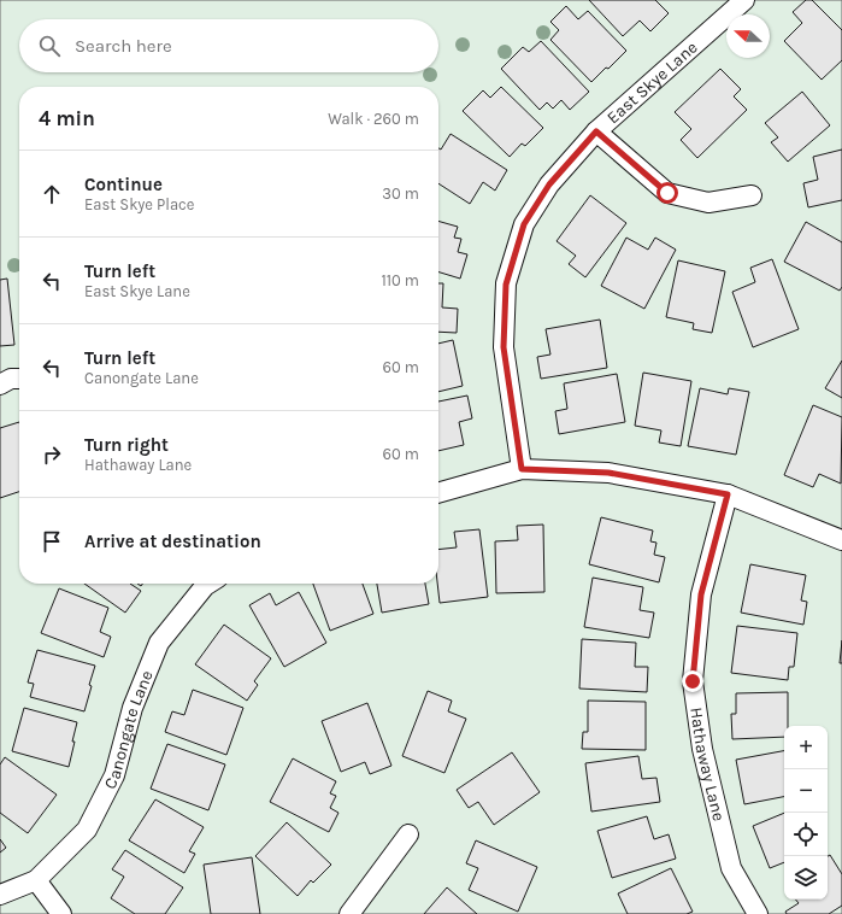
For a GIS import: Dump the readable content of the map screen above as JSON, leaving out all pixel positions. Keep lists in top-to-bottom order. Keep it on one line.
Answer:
{"streets":{"street":["East Skye Lane","Canongate Lane","Hathaway Lane"]},"north":"left","page":{"search":"Search here","heading":["4 min","Walk · 260 m"],"list":[["Continue","East Skye Place","30 m"],["Turn left","East Skye Lane","110 m"],["Turn left","Canongate Lane","60 m"],["Turn right","Hathaway Lane","60 m"],"Arrive at destination"],"map_buttons":["+","−"]}}
